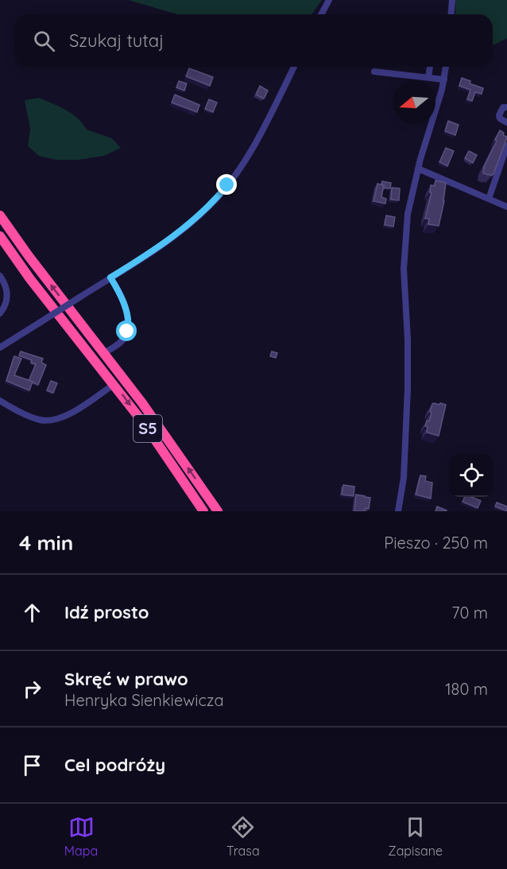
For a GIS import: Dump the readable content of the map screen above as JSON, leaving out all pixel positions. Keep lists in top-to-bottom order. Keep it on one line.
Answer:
{"streets":{"highway":["S5"]},"north":"left","page":{"search":"Szukaj tutaj","heading":["4 min","Pieszo · 250 m"],"list":[["Idź prosto","70 m"],["Skręć w prawo","Henryka Sienkiewicza","180 m"],"Cel podróży"],"nav":["Mapa","Trasa","Zapisane"]}}
